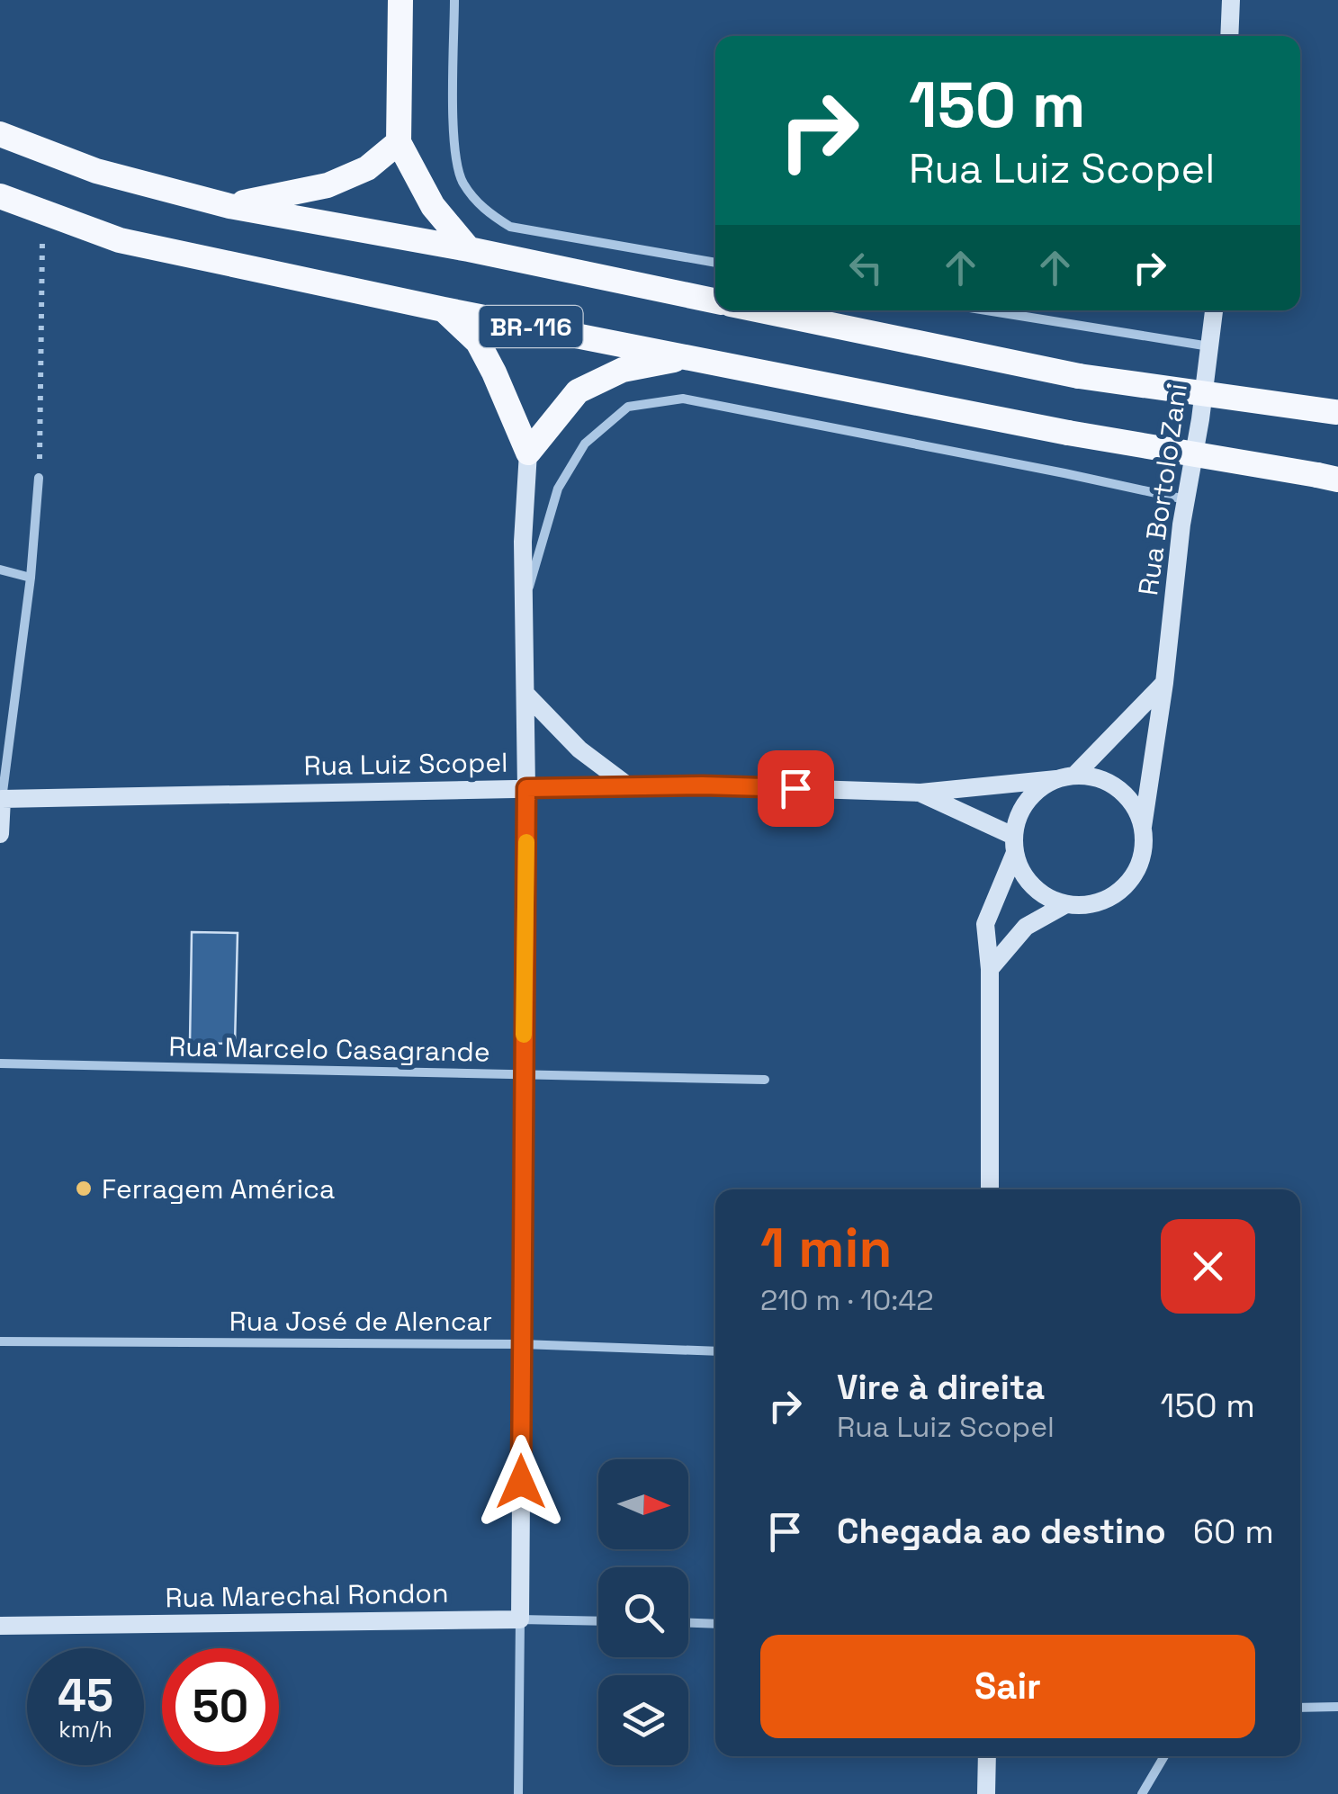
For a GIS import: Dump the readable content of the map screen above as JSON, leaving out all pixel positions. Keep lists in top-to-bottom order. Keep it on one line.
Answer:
{"streets":{"highway":["BR-116"],"main road":["Rua Bortolo Zani","Rua Luiz Scopel","Rua Marechal Rondon"],"street":["Rua Marcelo Casagrande","Rua José de Alencar"]},"crossings":[["Rua Bortolo Zani","Rua Luiz Scopel"]],"places":["Ferragem América"],"north":"right","page":{"turn":["150 m","Rua Luiz Scopel"],"heading":["1 min","210 m · 10:42"],"list":[{"name":"Vire à direita","note":"Rua Luiz Scopel","value":"150 m"},{"name":"Chegada ao destino","value":"60 m"}],"buttons":"Sair","speed":"45 km/h","limit":"50"}}
